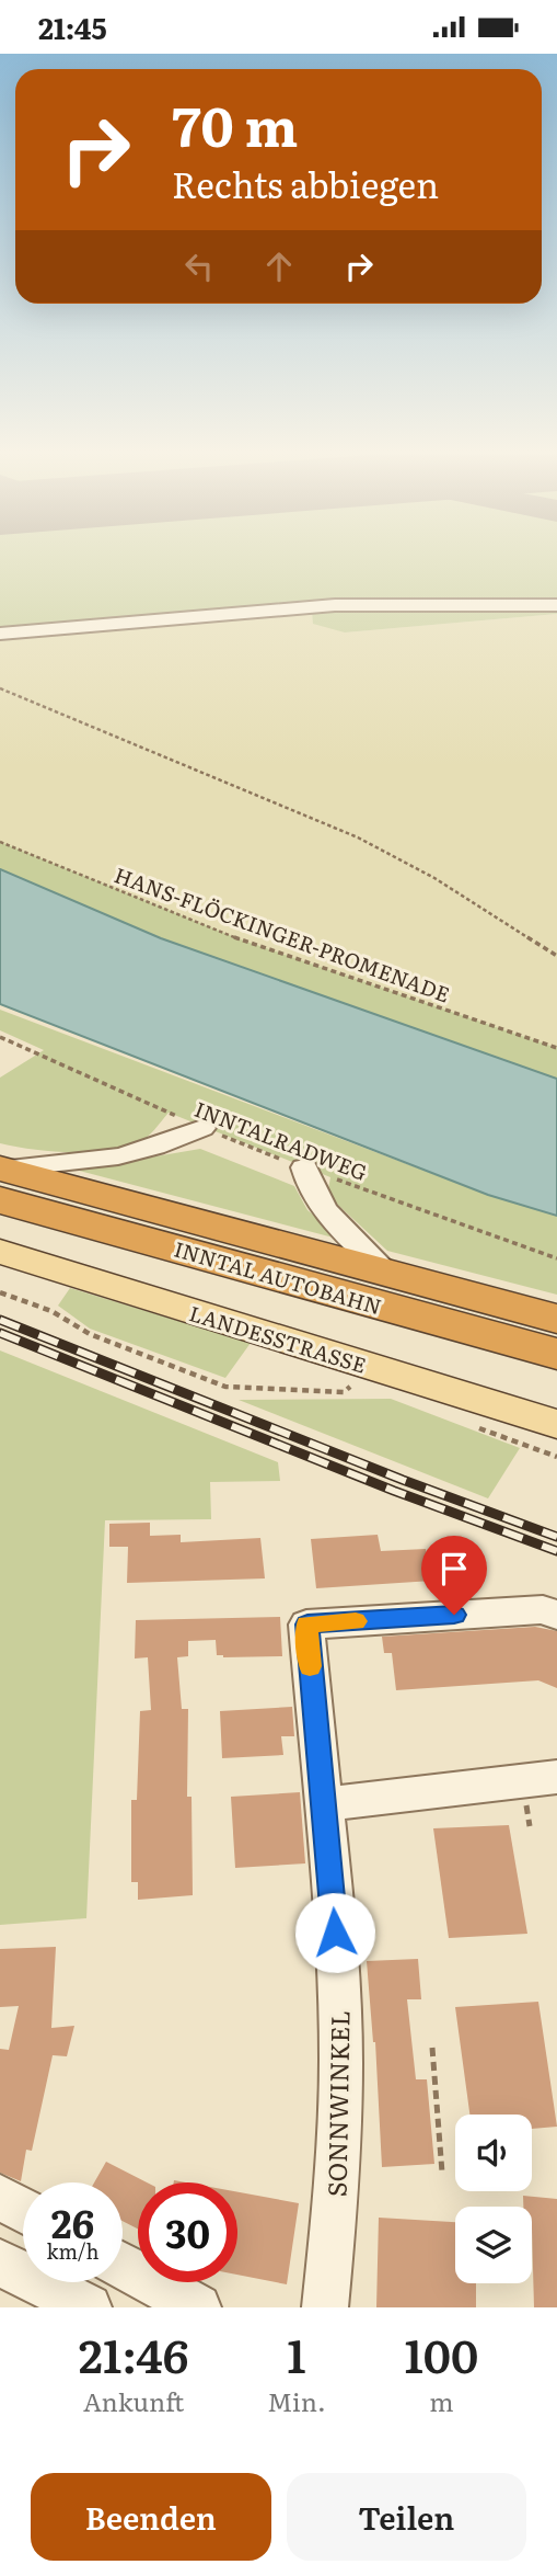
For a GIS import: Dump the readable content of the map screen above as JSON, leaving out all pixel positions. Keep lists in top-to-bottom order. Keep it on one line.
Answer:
{"streets":{"highway":["INNTAL AUTOBAHN"],"main road":["LANDESSTRASSE"],"street":["SONNWINKEL"],"path":["HANS-FLÖCKINGER-PROMENADE","INNTALRADWEG"]},"page":{"status":"21:45","turn":["70 m","Rechts abbiegen"],"speed":"26 km/h","limit":"30","eta":["21:46","Ankunft","1","Min.","100","m"],"buttons":["Beenden","Teilen"]}}
